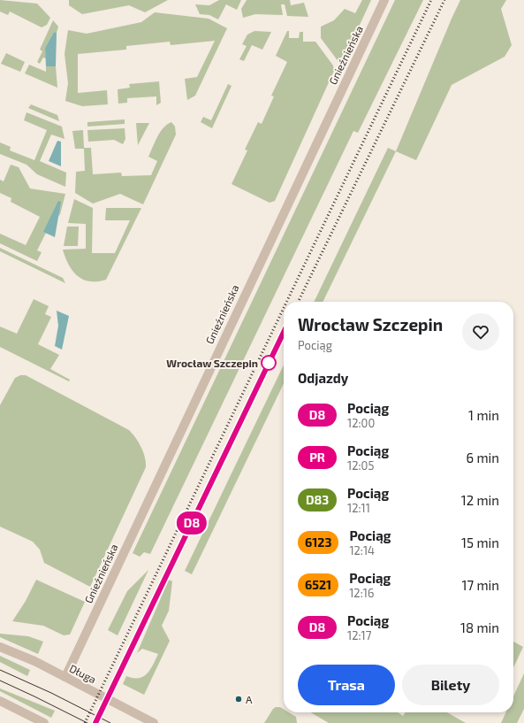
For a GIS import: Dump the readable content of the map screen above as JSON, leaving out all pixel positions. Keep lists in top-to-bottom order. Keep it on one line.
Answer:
{"streets":{"street":["Gnieźnieńska","Długa"]},"crossings":[["Gnieźnieńska","Długa"]],"places":["Wrocław Szczepin","A"],"page":{"on_map":"D8","heading":[["Wrocław Szczepin","Pociąg"],"Odjazdy"],"list":[{"mark":"D8","name":"Pociąg","note":"12:00","value":"1 min"},{"mark":"PR","name":"Pociąg","note":"12:05","value":"6 min"},{"mark":"D83","name":"Pociąg","note":"12:11","value":"12 min"},{"mark":"6123","name":"Pociąg","note":"12:14","value":"15 min"},{"mark":"6521","name":"Pociąg","note":"12:16","value":"17 min"},{"mark":"D8","name":"Pociąg","note":"12:17","value":"18 min"}],"buttons":["Trasa","Bilety"]}}
